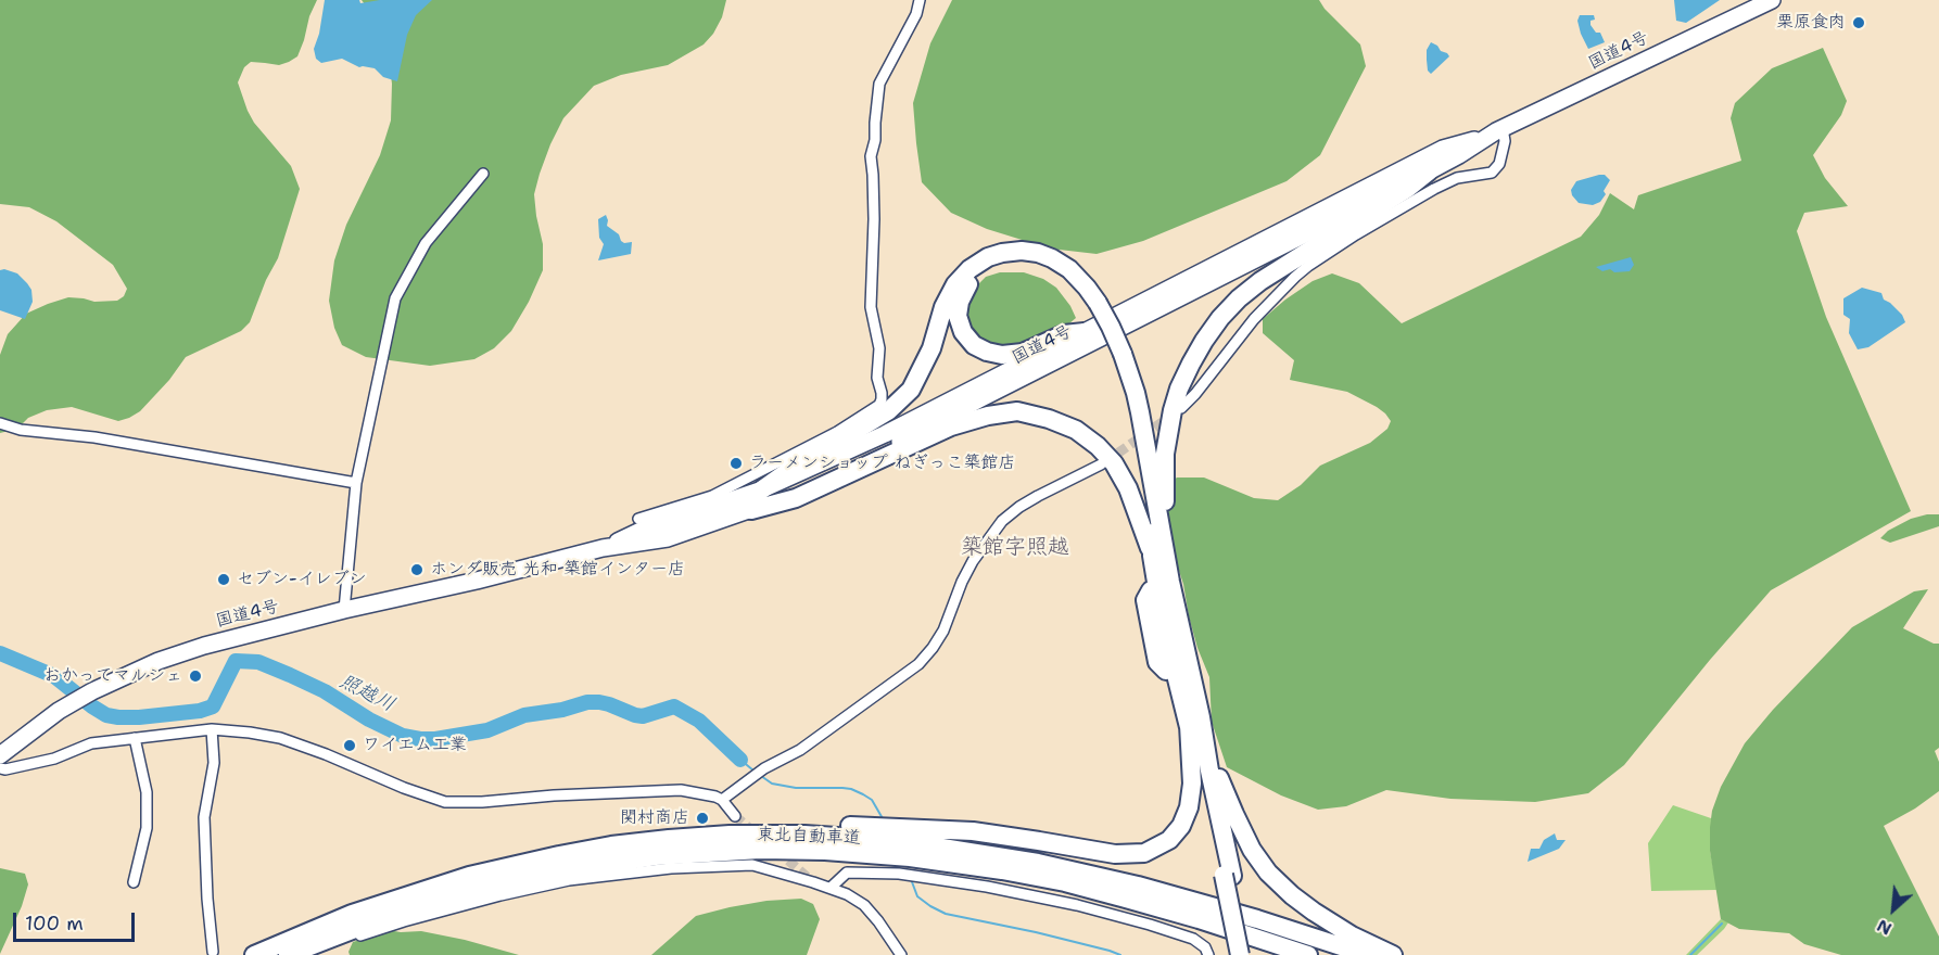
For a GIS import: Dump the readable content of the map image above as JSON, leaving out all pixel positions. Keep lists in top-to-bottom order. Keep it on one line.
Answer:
{"streets":{"highway":["国道4号","東北自動車道"]},"districts":["築館字照越"],"water":["照越川"],"places":["栗原食肉","ラーメンショップ ねぎっこ築館店","ホンダ販売 光和 築館インター店","セブン-イレブン","おかってマルシェ","ワイエム工業","関村商店"],"scale_bar":"100 m","north":"bottom left"}
